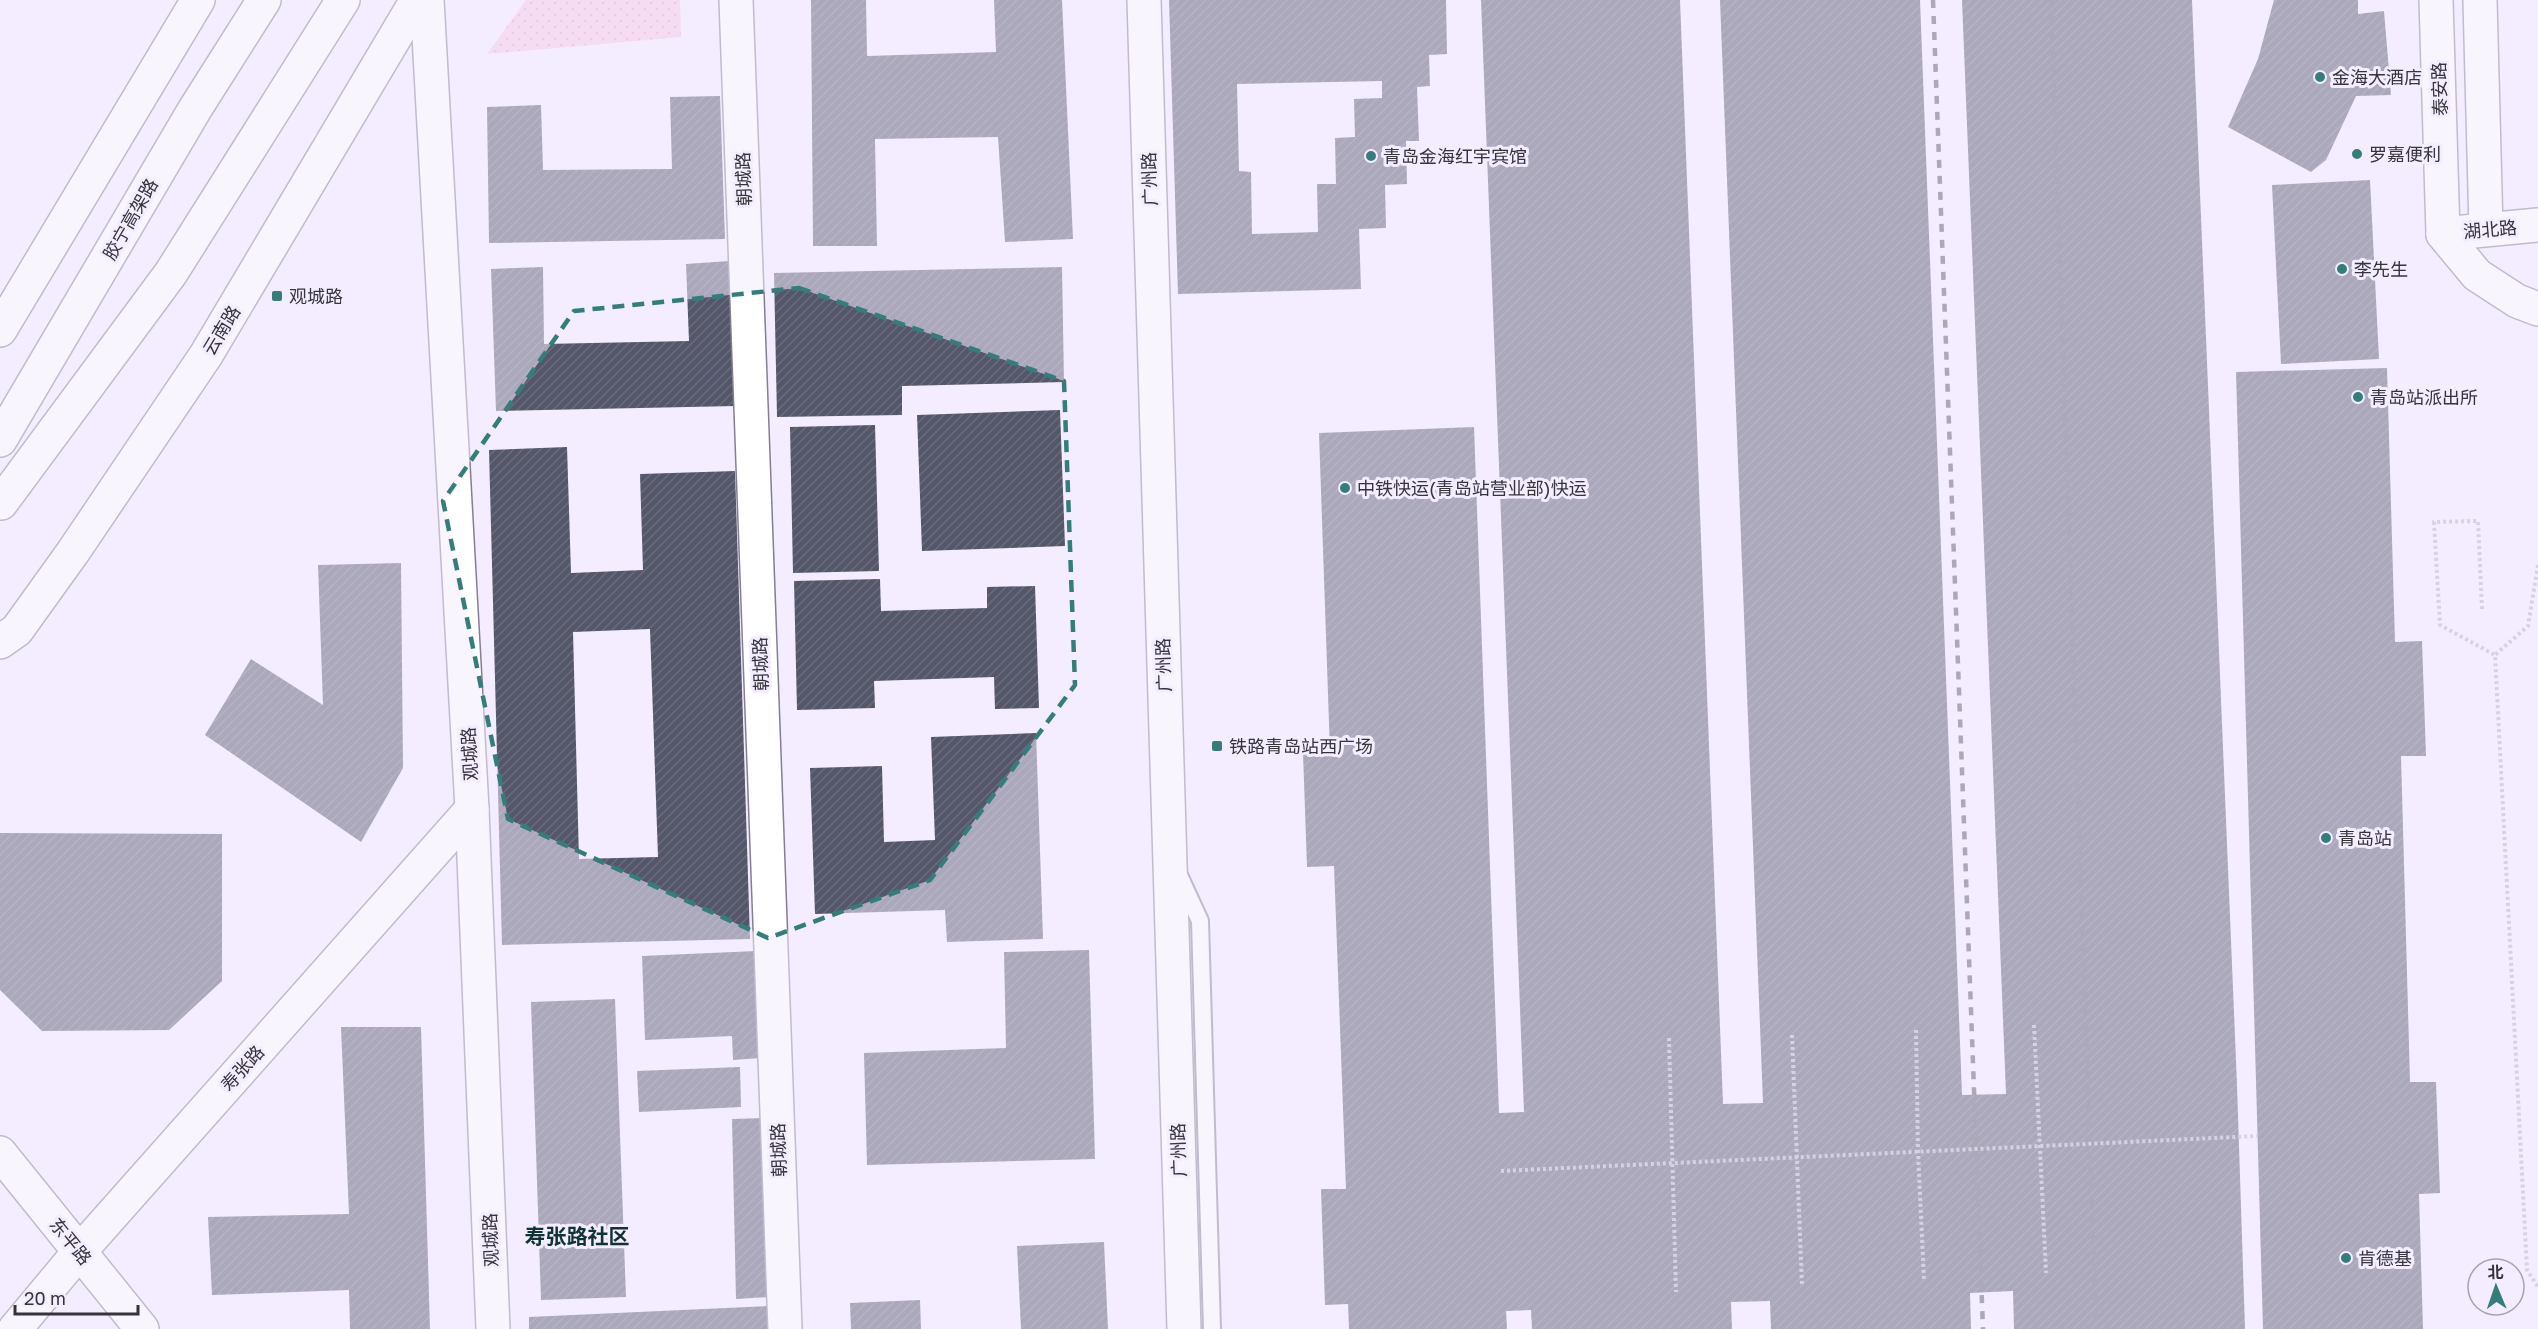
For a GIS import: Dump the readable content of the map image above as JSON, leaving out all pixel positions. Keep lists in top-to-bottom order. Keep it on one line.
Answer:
{"streets":{"main road":["泰安路","朝城路","广州路","胶宁高架路","湖北路","云南路","观城路","寿张路","东平路"]},"crossings":[["泰安路","湖北路"],["观城路","寿张路"],["寿张路","东平路"]],"districts":["寿张路社区"],"places":{"other":["金海大酒店","罗嘉便利","青岛金海红宇宾馆","李先生","青岛站派出所","中铁快运(青岛站营业部)快运","青岛站","肯德基"],"transit":["观城路","铁路青岛站西广场"]},"scale_bar":"20 m","north":"top"}
